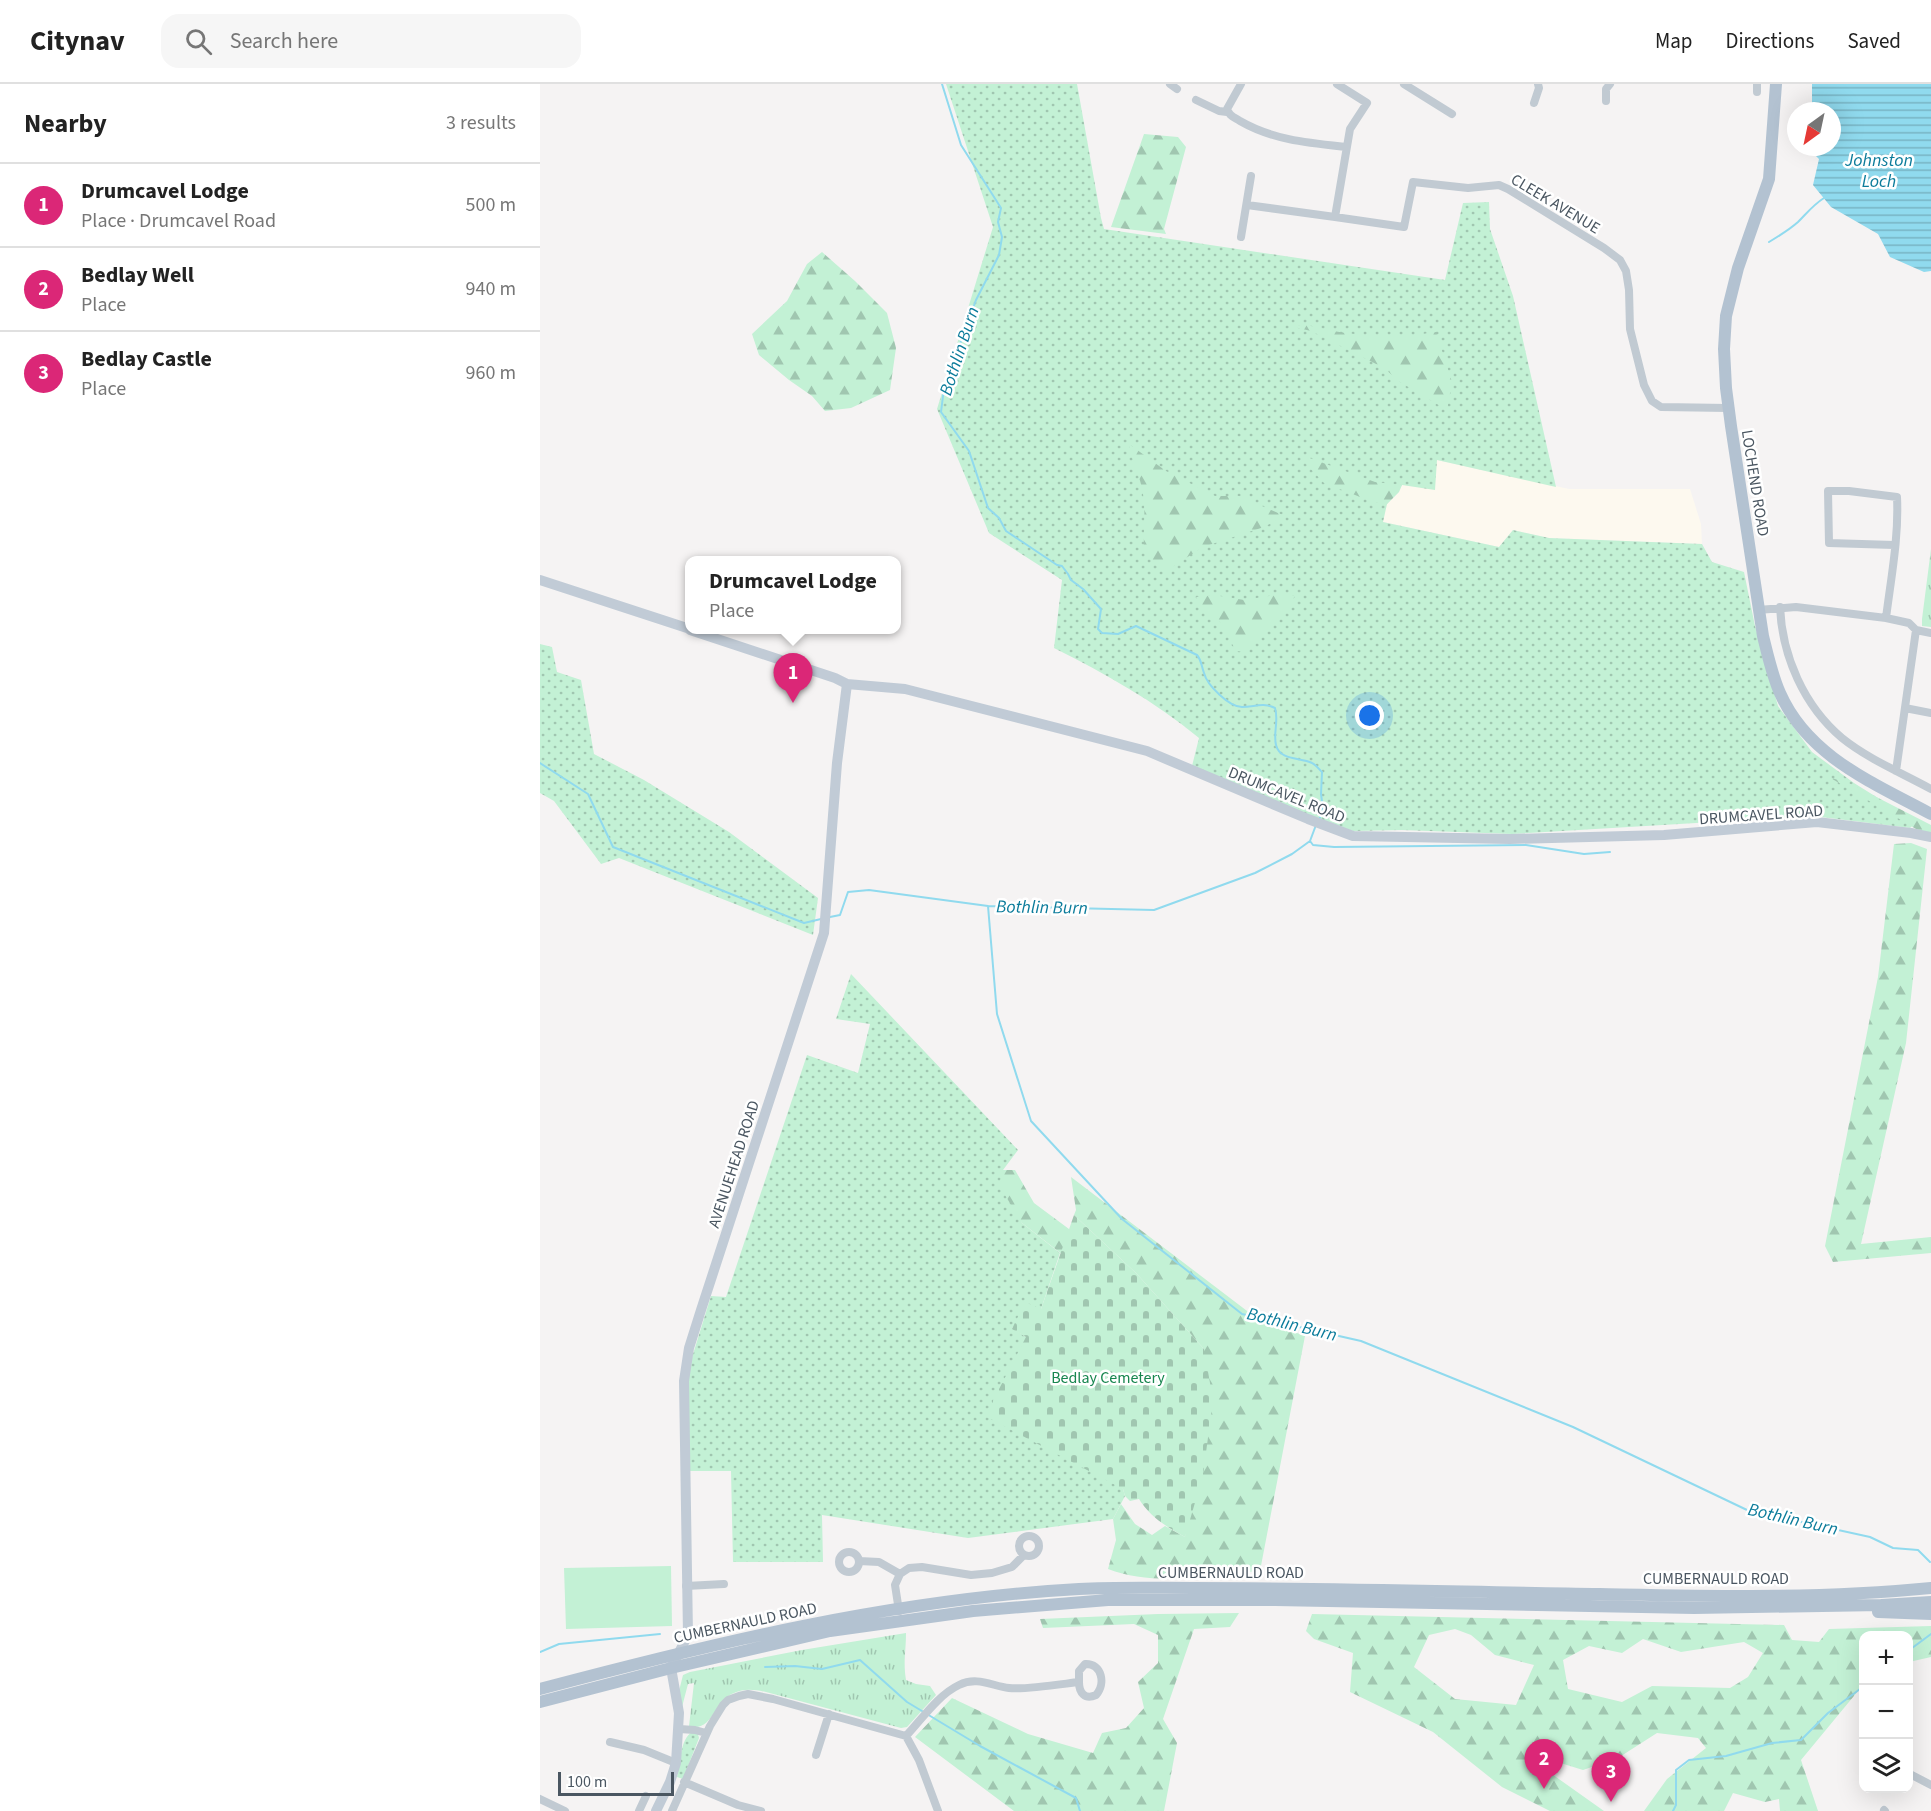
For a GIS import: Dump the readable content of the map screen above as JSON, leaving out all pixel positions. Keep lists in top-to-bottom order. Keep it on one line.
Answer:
{"streets":{"main road":["LOCHEND ROAD","CUMBERNAULD ROAD"],"street":["CLEEK AVENUE","DRUMCAVEL ROAD","AVENUEHEAD ROAD"]},"crossings":[["CLEEK AVENUE","LOCHEND ROAD"],["DRUMCAVEL ROAD","AVENUEHEAD ROAD"],["AVENUEHEAD ROAD","CUMBERNAULD ROAD"]],"water":["Johnston Loch","Bothlin Burn"],"parks":["Bedlay Cemetery"],"scale_bar":"100 m","north":"bottom left","page":{"header":"Citynav","search":"Search here","nav":["Map","Directions","Saved"],"heading":["Nearby","3 results"],"list":[{"mark":"1","name":"Drumcavel Lodge","note":"Place · Drumcavel Road","value":"500 m"},{"mark":"2","name":"Bedlay Well","note":"Place","value":"940 m"},{"mark":"3","name":"Bedlay Castle","note":"Place","value":"960 m"}],"popup":["Drumcavel Lodge","Place"],"pins":["1","2","3"],"map_buttons":["+","−"],"scale":"100 m"}}
